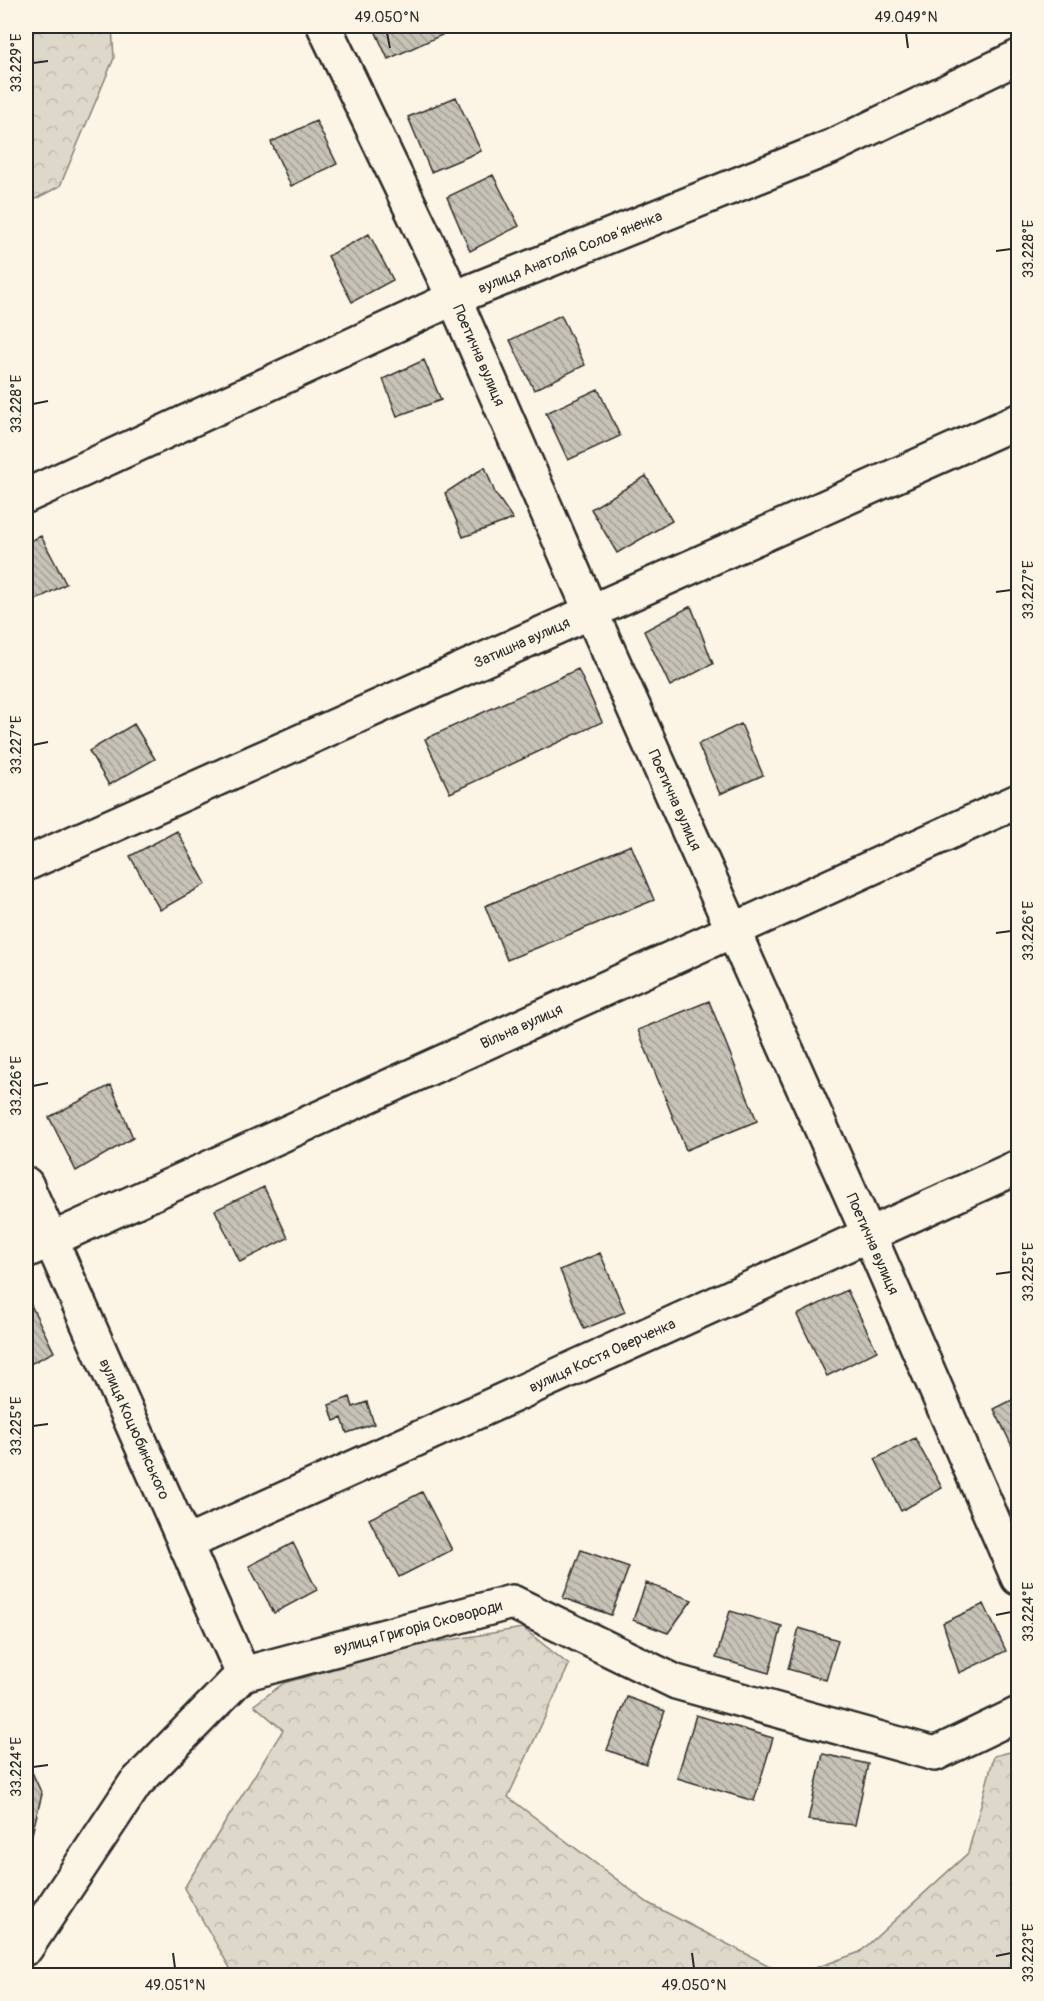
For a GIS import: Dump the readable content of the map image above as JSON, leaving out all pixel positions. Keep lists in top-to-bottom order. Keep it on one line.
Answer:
{"streets":{"street":["вулиця Анатолія Соловʼяненка","Поетична вулиця","Затишна вулиця","Вільна вулиця","вулиця Костя Оверченка","вулиця Коцюбинського","вулиця Григорія Сковороди"]},"crossings":[["вулиця Анатолія Соловʼяненка","Поетична вулиця"],["Поетична вулиця","Затишна вулиця"],["Поетична вулиця","Вільна вулиця"],["Поетична вулиця","вулиця Костя Оверченка"],["Вільна вулиця","вулиця Коцюбинського"],["вулиця Костя Оверченка","вулиця Коцюбинського"],["вулиця Коцюбинського","вулиця Григорія Сковороди"]],"coordinates":["49.050°N","49.049°N","33.229°E","33.228°E","33.227°E","33.226°E","33.225°E","33.224°E","33.223°E","49.051°N"]}
